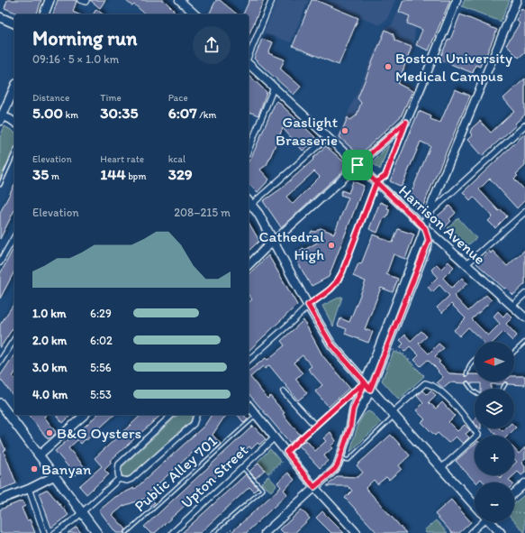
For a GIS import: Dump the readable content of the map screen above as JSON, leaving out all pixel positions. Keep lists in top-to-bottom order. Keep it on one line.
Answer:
{"streets":{"main road":["Harrison Avenue"],"street":["Upton Street"],"lane":["Public Alley 701"]},"places":["Boston University Medical Campus","Gaslight Brasserie","Cathedral High","B&G Oysters","Banyan"],"north":"left","page":{"heading":["Morning run","09:16 · 5 × 1.0 km"],"stats":[["Distance","5.00 km"],["Time","30:35"],["Pace","6:07 /km"],["Elevation","35 m"],["Heart rate","144 bpm"],["kcal","329"]],"chart":["Elevation","208–215 m"],"list":[{"name":"1.0 km","note":"6:29"},{"name":"2.0 km","note":"6:02"},{"name":"3.0 km","note":"5:56"},{"name":"4.0 km","note":"5:53"}],"map_buttons":["+","−"]}}
